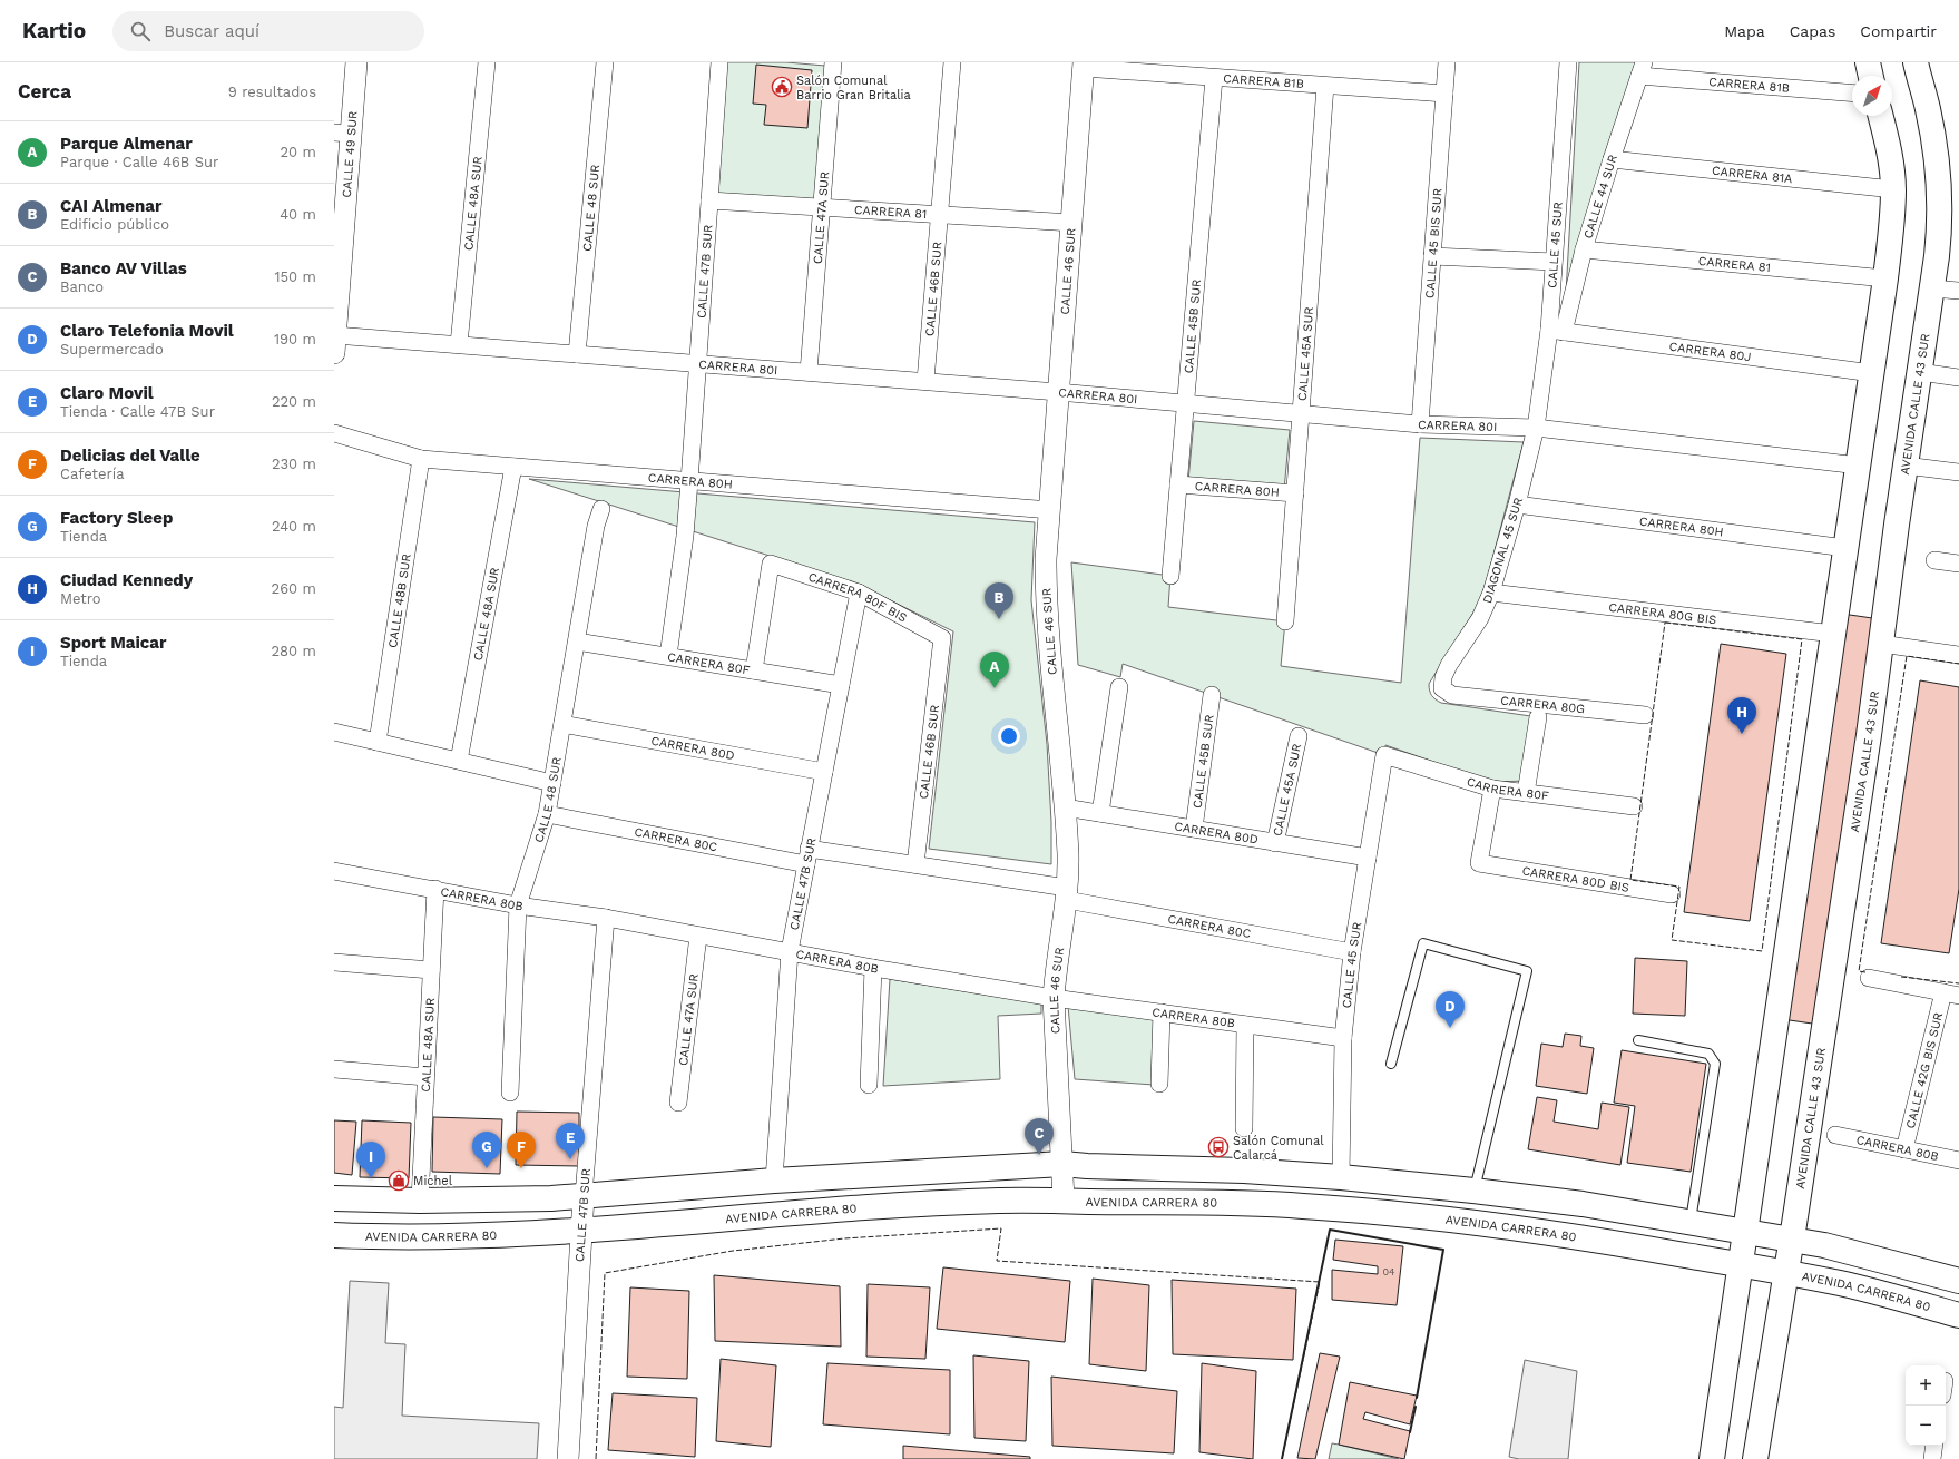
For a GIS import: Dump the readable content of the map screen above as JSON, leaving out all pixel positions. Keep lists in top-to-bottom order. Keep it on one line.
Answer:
{"streets":{"main road":["AVENIDA CALLE 43 SUR","AVENIDA CARRERA 80"],"street":["CARRERA 81B","CALLE 49 SUR","CARRERA 81A","CALLE 44 SUR","CALLE 48A SUR","CALLE 48 SUR","CARRERA 81","CALLE 47A SUR","CALLE 45 BIS SUR","CALLE 45 SUR","CALLE 47B SUR","CALLE 46 SUR","CALLE 46B SUR","CALLE 45B SUR","CARRERA 80J","CALLE 45A SUR","CARRERA 80I","CARRERA 80H","DIAGONAL 45 SUR","CARRERA 80F BIS","CALLE 48B SUR","CARRERA 80G BIS","CARRERA 80F","CARRERA 80G","CARRERA 80D","CARRERA 80C","CARRERA 80D BIS","CARRERA 80B","CALLE 42G BIS SUR"]},"crossings":[["CARRERA 81B","CALLE 44 SUR"],["CARRERA 81B","CALLE 45 BIS SUR"],["CARRERA 81B","CALLE 46 SUR"],["CARRERA 81B","CALLE 45B SUR"],["CARRERA 81B","CALLE 45A SUR"],["CALLE 49 SUR","CARRERA 80I"],["CARRERA 81A","CALLE 44 SUR"],["CALLE 44 SUR","CARRERA 81"],["CALLE 44 SUR","CALLE 45 SUR"],["CALLE 44 SUR","CARRERA 80J"],["CALLE 48A SUR","CARRERA 80I"],["CALLE 48A SUR","CARRERA 80H"],["CALLE 48A SUR","CARRERA 80B"],["CALLE 48 SUR","CARRERA 80I"],["CALLE 48 SUR","CARRERA 80F"],["CALLE 48 SUR","CARRERA 80D"],["CALLE 48 SUR","CARRERA 80C"],["CALLE 48 SUR","CARRERA 80B"],["CARRERA 81","CALLE 47A SUR"],["CARRERA 81","CALLE 47B SUR"],["CARRERA 81","CALLE 46 SUR"],["CARRERA 81","CALLE 46B SUR"],["CALLE 47A SUR","CARRERA 80I"],["CALLE 47A SUR","CARRERA 80B"],["CALLE 45 BIS SUR","CARRERA 80I"],["CALLE 45 SUR","CARRERA 80J"],["CALLE 45 SUR","CARRERA 80I"],["CALLE 45 SUR","DIAGONAL 45 SUR"],["CALLE 45 SUR","CARRERA 80F"],["CALLE 45 SUR","CARRERA 80D"],["CALLE 45 SUR","CARRERA 80C"],["CALLE 45 SUR","CARRERA 80B"],["CALLE 47B SUR","CARRERA 80I"],["CALLE 47B SUR","CARRERA 80H"],["CALLE 47B SUR","CARRERA 80F BIS"],["CALLE 47B SUR","CARRERA 80F"],["CALLE 47B SUR","CARRERA 80D"],["CALLE 47B SUR","CARRERA 80C"],["CALLE 47B SUR","CARRERA 80B"],["CALLE 47B SUR","AVENIDA CARRERA 80"],["CALLE 46 SUR","CARRERA 80I"],["CALLE 46 SUR","CARRERA 80H"],["CALLE 46 SUR","CARRERA 80D"],["CALLE 46 SUR","CARRERA 80C"],["CALLE 46 SUR","CARRERA 80B"],["CALLE 46 SUR","AVENIDA CARRERA 80"],["CALLE 46B SUR","CARRERA 80I"],["CALLE 46B SUR","CARRERA 80F BIS"],["CALLE 46B SUR","CARRERA 80C"],["CALLE 45B SUR","CARRERA 80I"],["CALLE 45B SUR","CARRERA 80H"],["CALLE 45B SUR","CARRERA 80D"],["CALLE 45A SUR","CARRERA 80I"],["CALLE 45A SUR","CARRERA 80H"],["CALLE 45A SUR","CARRERA 80D"],["CARRERA 80I","DIAGONAL 45 SUR"],["AVENIDA CALLE 43 SUR","AVENIDA CARRERA 80"],["CARRERA 80H","DIAGONAL 45 SUR"],["CARRERA 80H","CALLE 48B SUR"],["DIAGONAL 45 SUR","CARRERA 80G BIS"],["DIAGONAL 45 SUR","CARRERA 80G"],["CARRERA 80F BIS","CARRERA 80F"],["CARRERA 80F","CARRERA 80D BIS"],["CARRERA 80B","CALLE 42G BIS SUR"]],"places":{"public building":["Salón Comunal Barrio Gran Britalia"],"bus stop":["Salón Comunal Calarcá"],"shop":["Michel"]},"house_numbers":["04"],"north":"top right","page":{"header":"Kartio","search":"Buscar aquí","nav":["Mapa","Capas","Compartir"],"heading":["Cerca","9 resultados"],"list":[{"mark":"A","name":"Parque Almenar","note":"Parque · Calle 46B Sur","value":"20 m"},{"mark":"B","name":"CAI Almenar","note":"Edificio público","value":"40 m"},{"mark":"C","name":"Banco AV Villas","note":"Banco","value":"150 m"},{"mark":"D","name":"Claro Telefonia Movil","note":"Supermercado","value":"190 m"},{"mark":"E","name":"Claro Movil","note":"Tienda · Calle 47B Sur","value":"220 m"},{"mark":"F","name":"Delicias del Valle","note":"Cafetería","value":"230 m"},{"mark":"G","name":"Factory Sleep","note":"Tienda","value":"240 m"},{"mark":"H","name":"Ciudad Kennedy","note":"Metro","value":"260 m"},{"mark":"I","name":"Sport Maicar","note":"Tienda","value":"280 m"}],"pins":["B","A","H","D","C","E","F","G","I"],"map_buttons":["+","−"]}}
